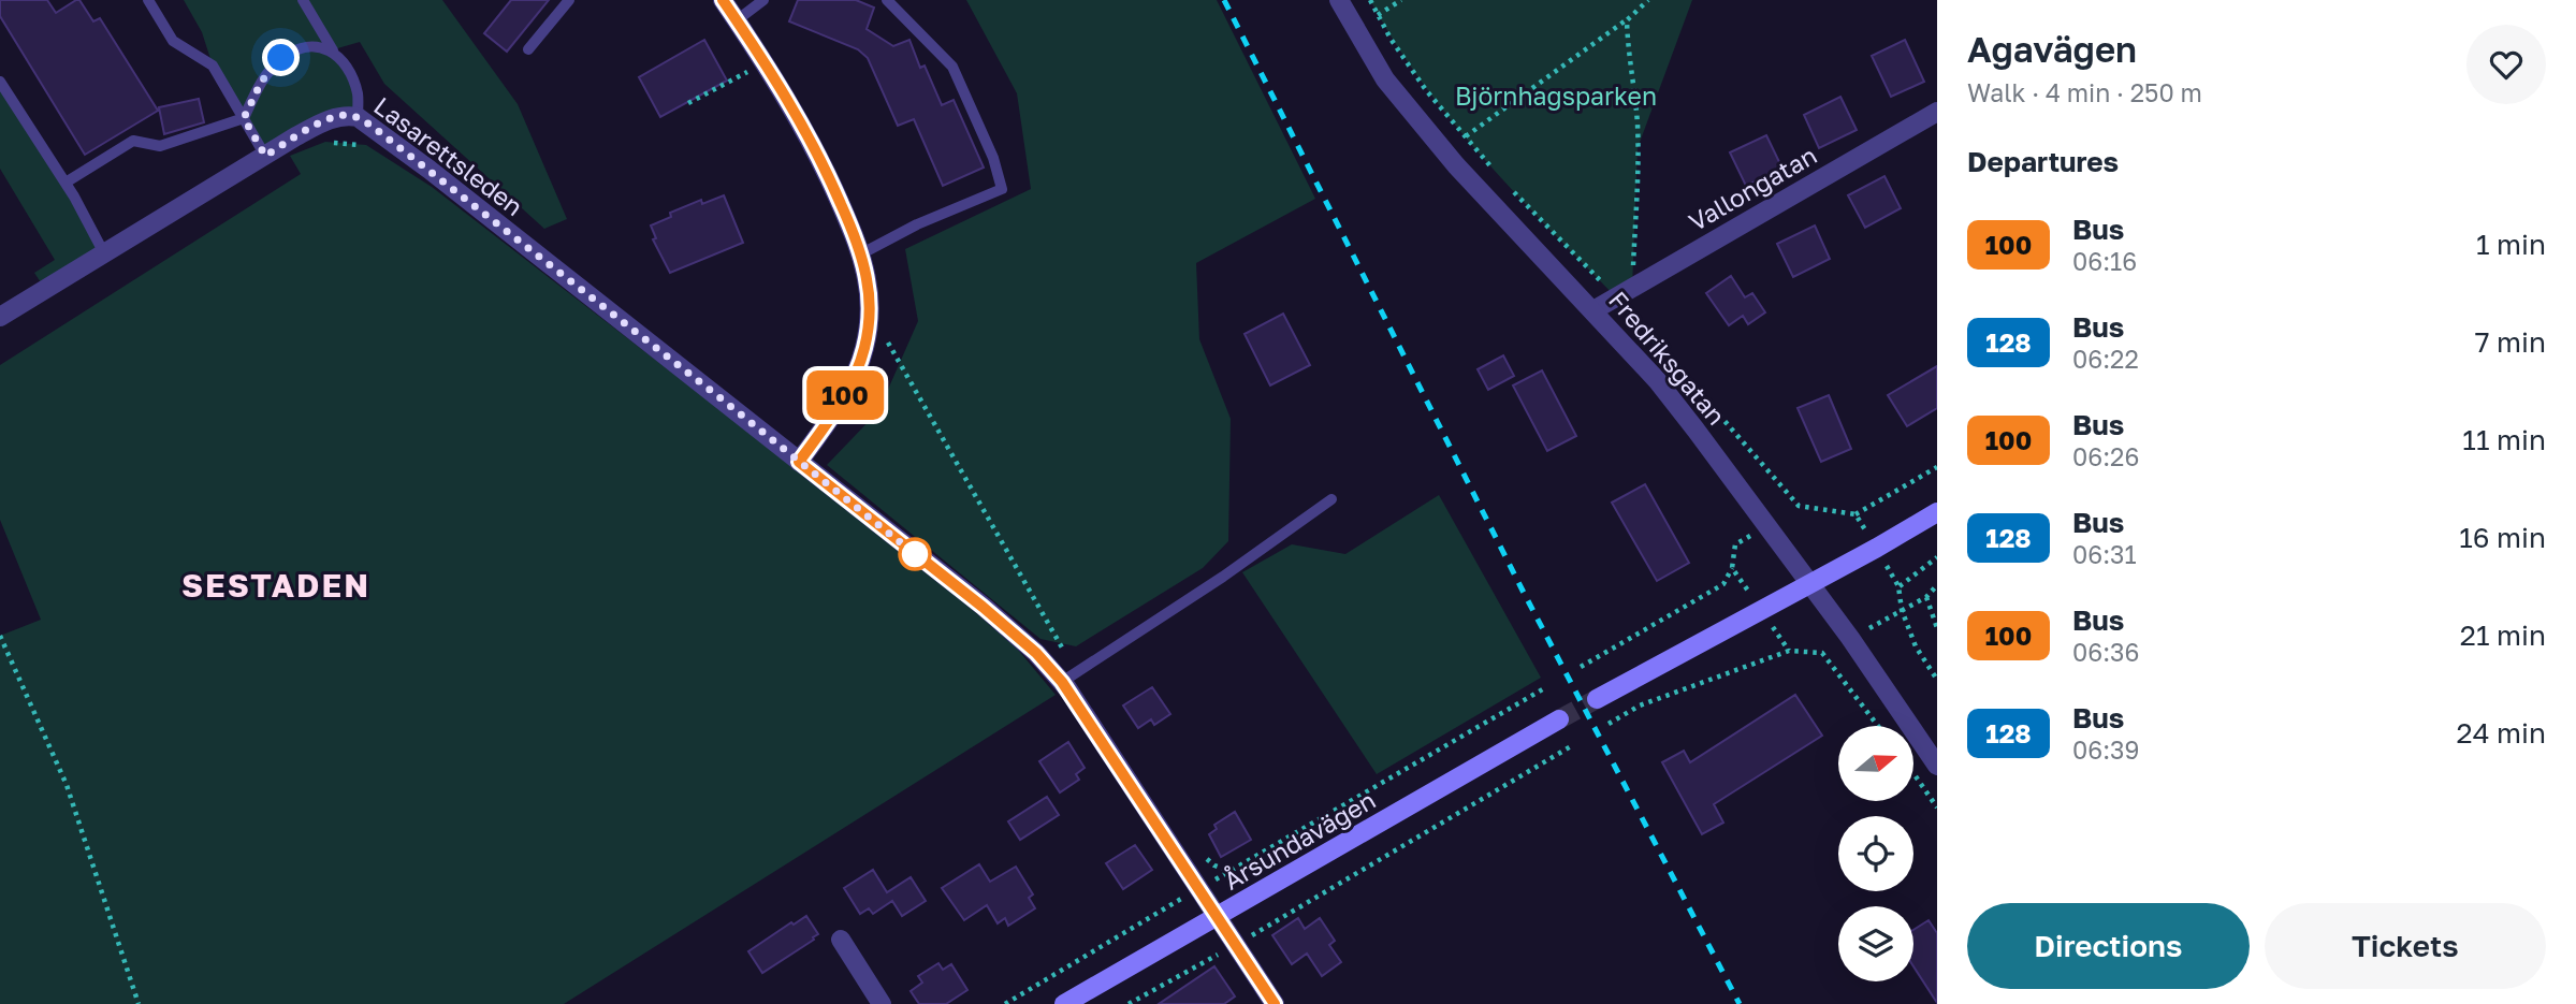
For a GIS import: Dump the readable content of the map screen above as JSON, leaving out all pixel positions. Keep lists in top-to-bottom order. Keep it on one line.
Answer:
{"streets":{"main road":["Årsundavägen"],"street":["Lasarettsleden","Vallongatan","Fredriksgatan"]},"crossings":[["Lasarettsleden","Årsundavägen"],["Vallongatan","Fredriksgatan"]],"districts":["SESTADEN"],"parks":["Björnhagsparken"],"lines":["bus line 100"],"north":"right","page":{"on_map":"100","heading":[["Agavägen","Walk · 4 min · 250 m"],"Departures"],"list":[{"mark":"100","name":"Bus","note":"06:16","value":"1 min"},{"mark":"128","name":"Bus","note":"06:22","value":"7 min"},{"mark":"100","name":"Bus","note":"06:26","value":"11 min"},{"mark":"128","name":"Bus","note":"06:31","value":"16 min"},{"mark":"100","name":"Bus","note":"06:36","value":"21 min"},{"mark":"128","name":"Bus","note":"06:39","value":"24 min"}],"buttons":["Directions","Tickets"]}}
